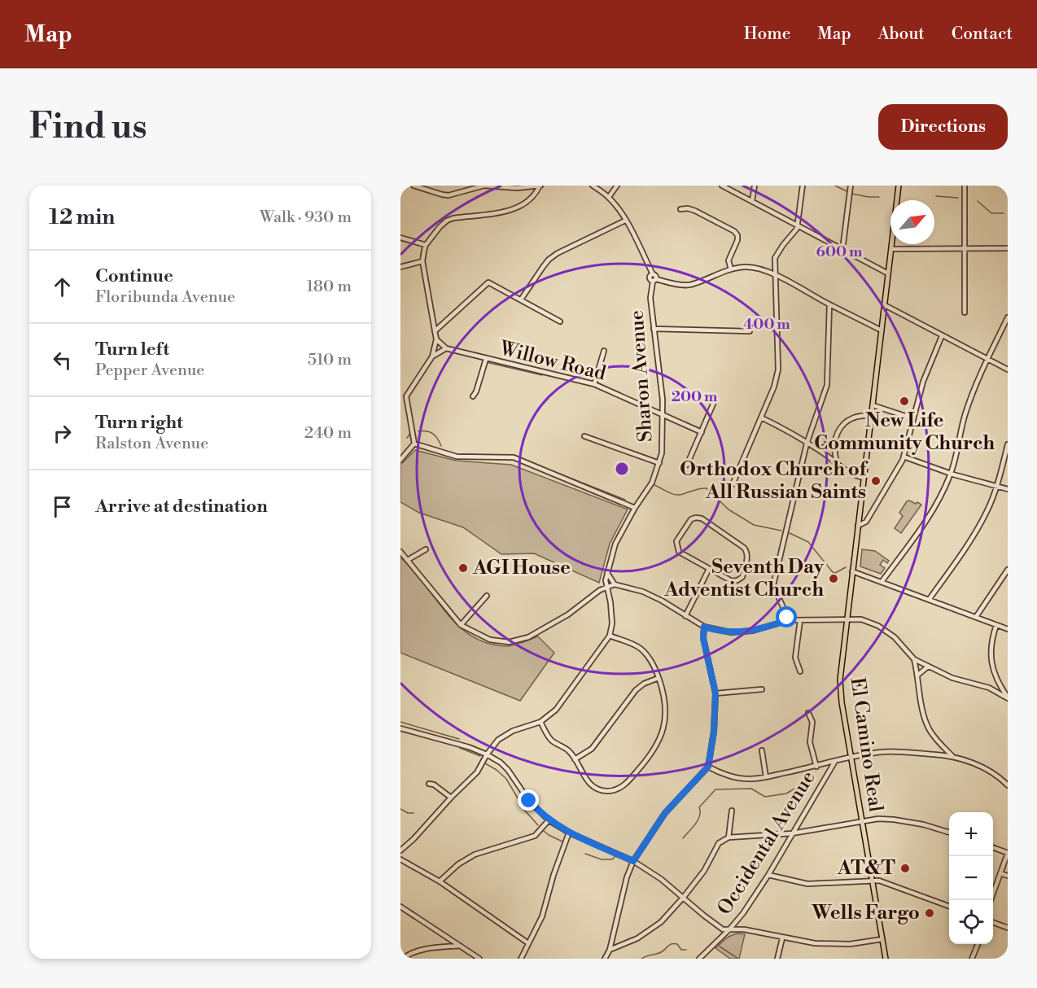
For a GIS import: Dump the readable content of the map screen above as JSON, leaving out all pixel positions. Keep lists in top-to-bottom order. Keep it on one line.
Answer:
{"streets":{"main road":["El Camino Real"],"street":["Willow Road","Sharon Avenue","Occidental Avenue"]},"crossings":[["Willow Road","Sharon Avenue"]],"places":["New Life Community Church","Orthodox Church of All Russian Saints","AGI House","Seventh Day Adventist Church","AT&T","Wells Fargo"],"north":"top right","page":{"header":"Map","nav":["Home","Map","About","Contact"],"buttons":"Directions","title":"Find us","heading":["12 min","Walk · 930 m"],"list":[["Continue","Floribunda Avenue","180 m"],["Turn left","Pepper Avenue","510 m"],["Turn right","Ralston Avenue","240 m"],"Arrive at destination"],"map_buttons":["+","−"]},"rings":["600 m","400 m","200 m"]}
